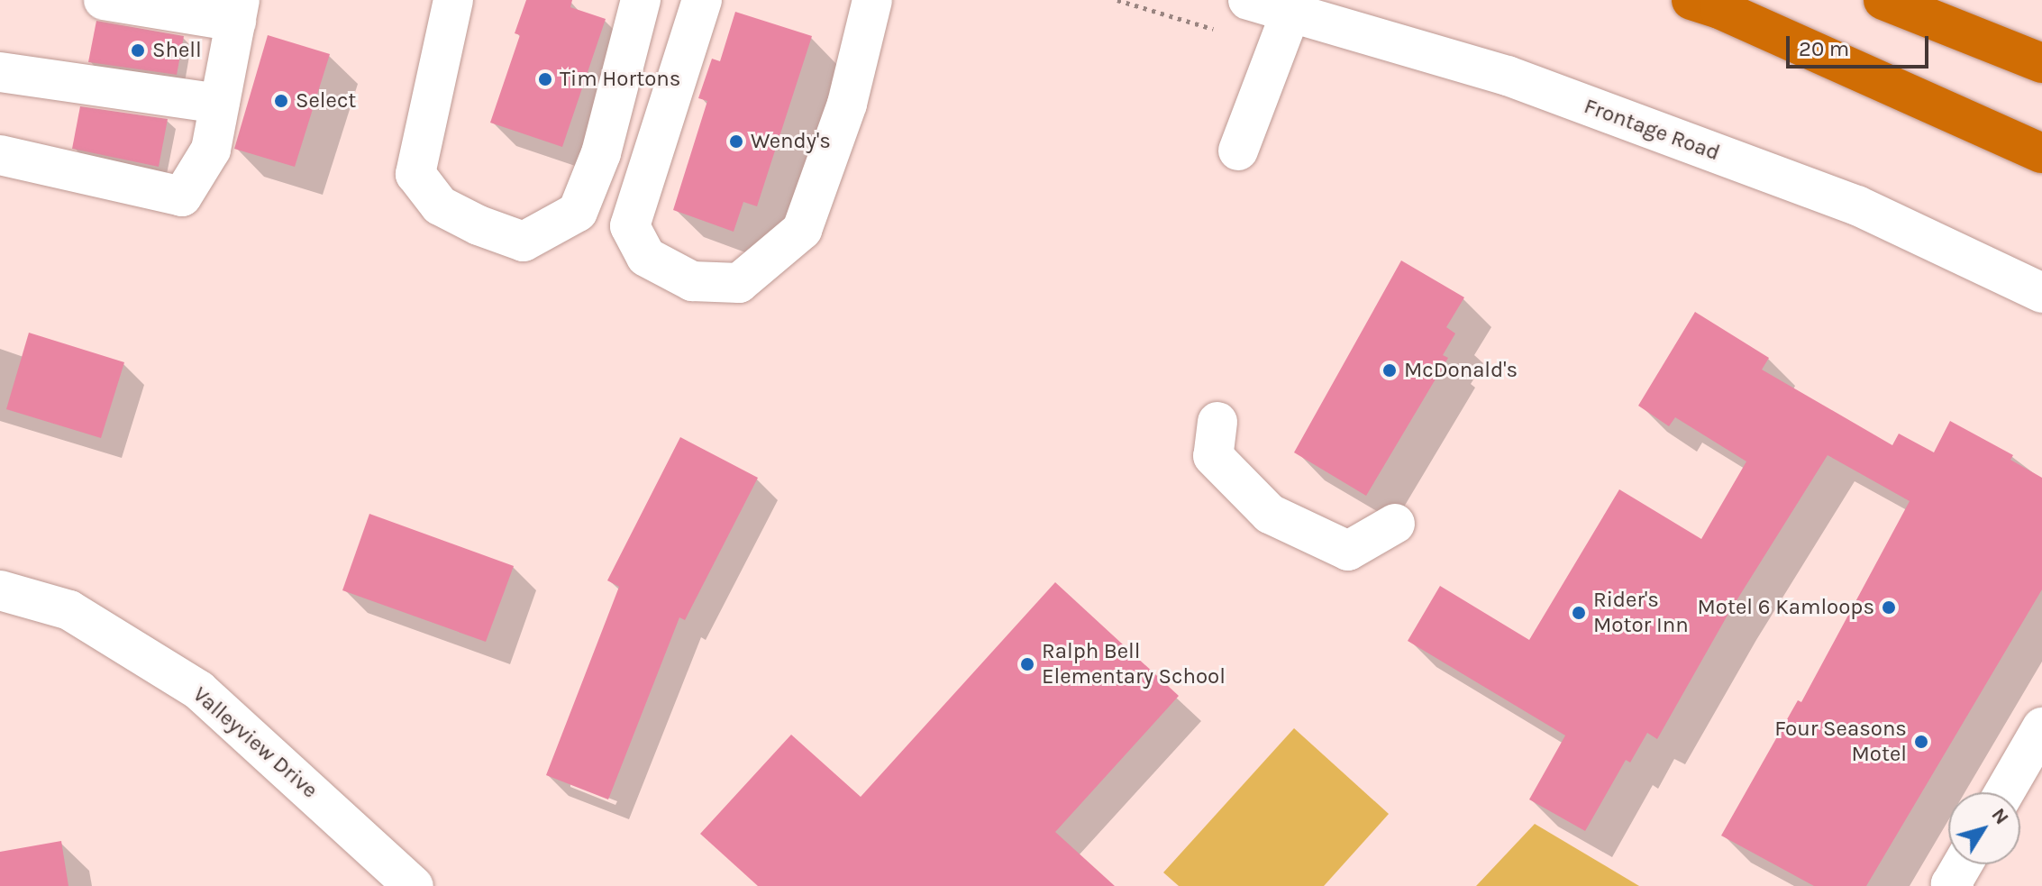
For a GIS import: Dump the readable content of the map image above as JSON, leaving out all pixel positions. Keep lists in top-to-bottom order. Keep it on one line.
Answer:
{"streets":{"street":["Frontage Road","Valleyview Drive"]},"places":["Shell","Tim Hortons","Select","Wendy's","McDonald's","Motel 6 Kamloops","Rider's Motor Inn","Ralph Bell Elementary School","Four Seasons Motel"],"scale_bar":"20 m","north":"top right"}
